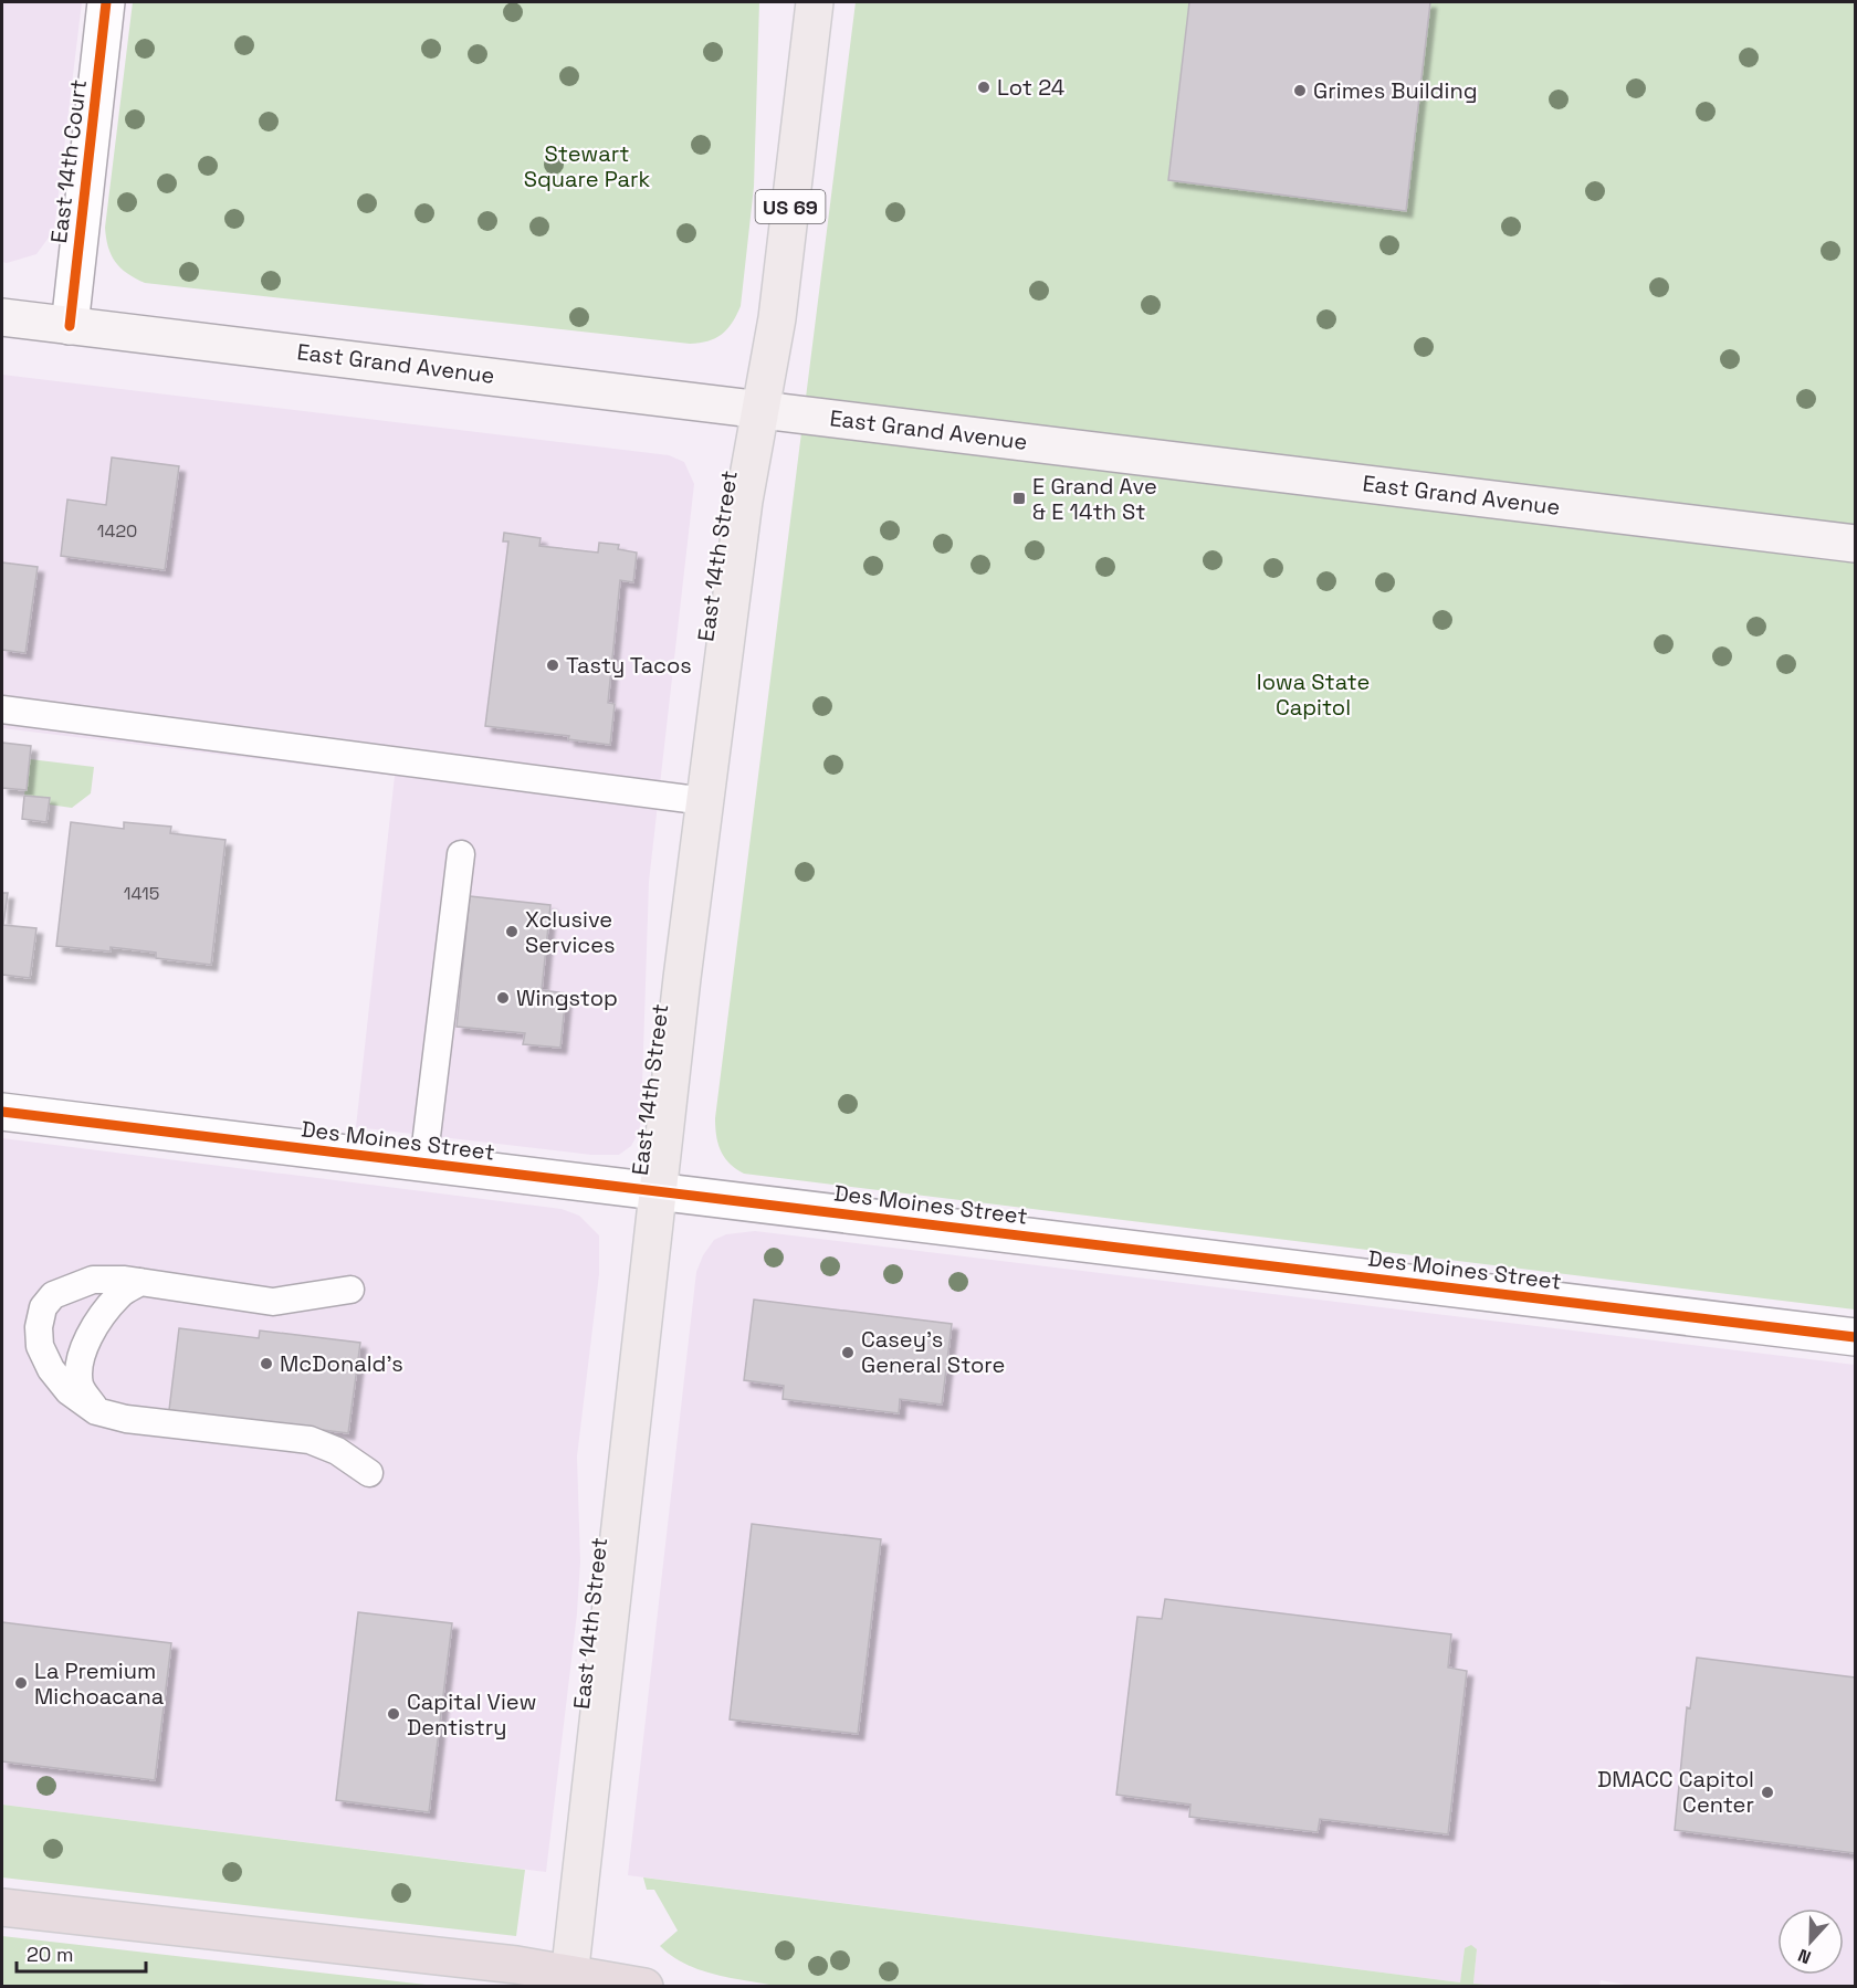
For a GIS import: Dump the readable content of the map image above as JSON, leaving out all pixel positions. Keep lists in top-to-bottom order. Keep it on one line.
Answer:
{"streets":{"main road":["US 69","East Grand Avenue","East 14th Street"],"street":["East 14th Court","Des Moines Street"]},"crossings":[["East 14th Court","East Grand Avenue"],["East Grand Avenue","East 14th Street"],["East 14th Street","Des Moines Street"]],"parks":["Stewart Square Park","Iowa State Capitol"],"places":{"other":["Lot 24","Grimes Building","Tasty Tacos","Xclusive Services","Wingstop","Casey's General Store","McDonald's","La Premium Michoacana","Capital View Dentistry","DMACC Capitol Center"],"transit":["E Grand Ave & E 14th St"]},"house_numbers":["1420","1415"],"scale_bar":"20 m","north":"bottom"}
